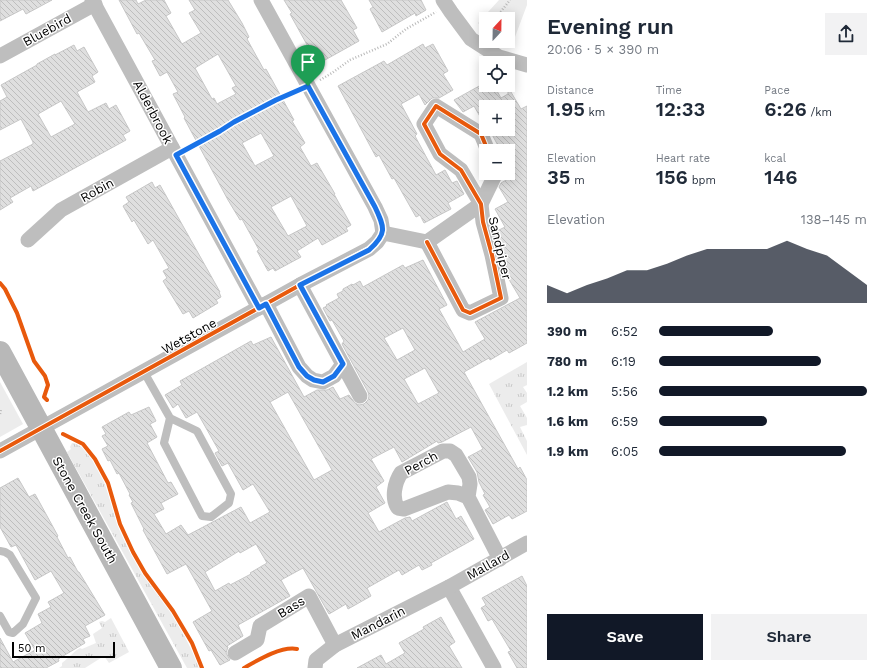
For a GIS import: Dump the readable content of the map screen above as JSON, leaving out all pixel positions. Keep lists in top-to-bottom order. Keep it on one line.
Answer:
{"streets":{"street":["Bluebird","Alderbrook","Robin","Sandpiper","Wetstone","Perch","Stone Creek South","Mallard","Bass","Mandarin"]},"crossings":[["Bluebird","Alderbrook"],["Alderbrook","Robin"],["Alderbrook","Wetstone"],["Wetstone","Stone Creek South"],["Mallard","Mandarin"],["Bass","Mandarin"]],"scale_bar":"50 m","north":"top","page":{"heading":["Evening run","20:06 · 5 × 390 m"],"map_buttons":["+","−"],"stats":[["Distance","1.95 km"],["Time","12:33"],["Pace","6:26 /km"],["Elevation","35 m"],["Heart rate","156 bpm"],["kcal","146"]],"chart":["Elevation","138–145 m"],"list":[{"name":"390 m","note":"6:52"},{"name":"780 m","note":"6:19"},{"name":"1.2 km","note":"5:56"},{"name":"1.6 km","note":"6:59"},{"name":"1.9 km","note":"6:05"}],"buttons":["Save","Share"],"scale":"50 m"}}
